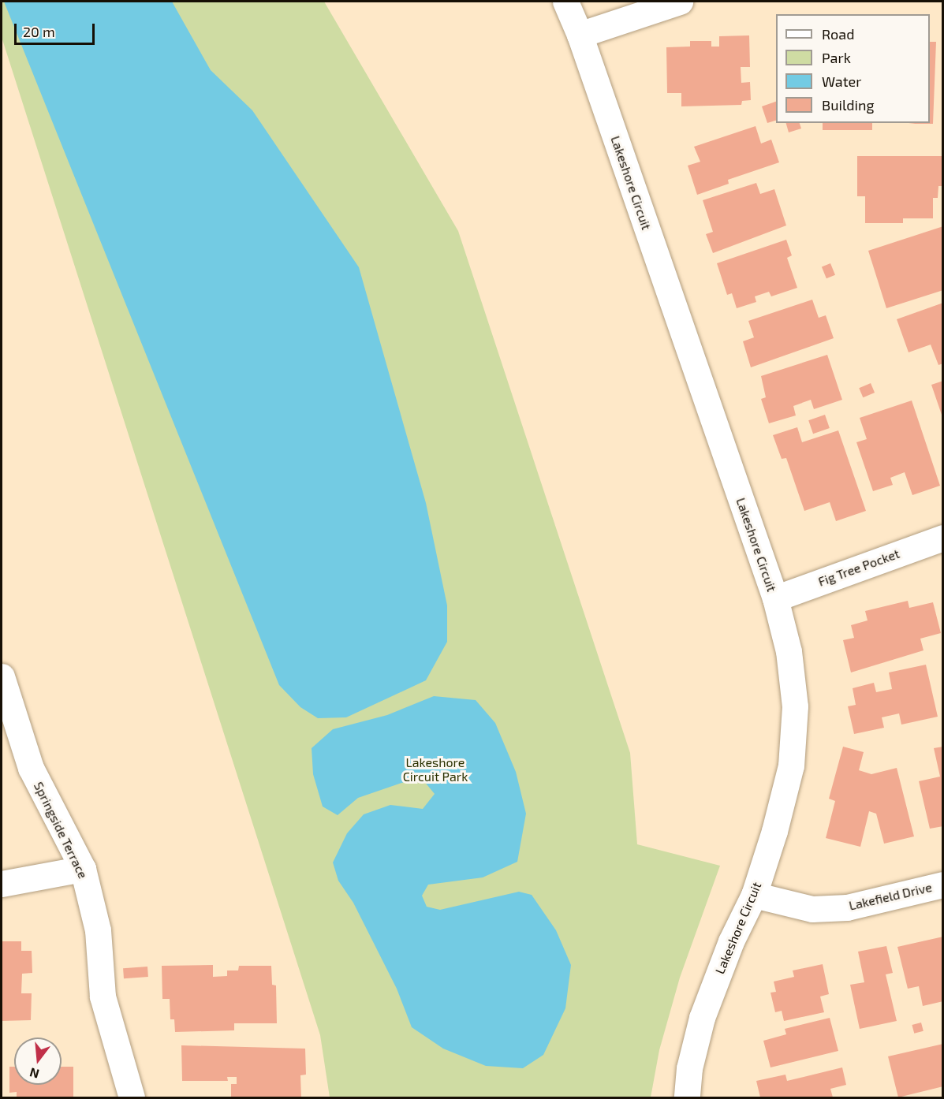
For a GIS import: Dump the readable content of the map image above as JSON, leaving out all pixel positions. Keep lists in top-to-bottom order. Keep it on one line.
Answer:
{"streets":{"street":["Lakeshore Circuit","Fig Tree Pocket","Springside Terrace","Lakefield Drive"]},"crossings":[["Lakeshore Circuit","Fig Tree Pocket"],["Lakeshore Circuit","Lakefield Drive"]],"parks":["Lakeshore Circuit Park"],"legend":["Road","Park","Water","Building"],"scale_bar":"20 m","north":"bottom"}
